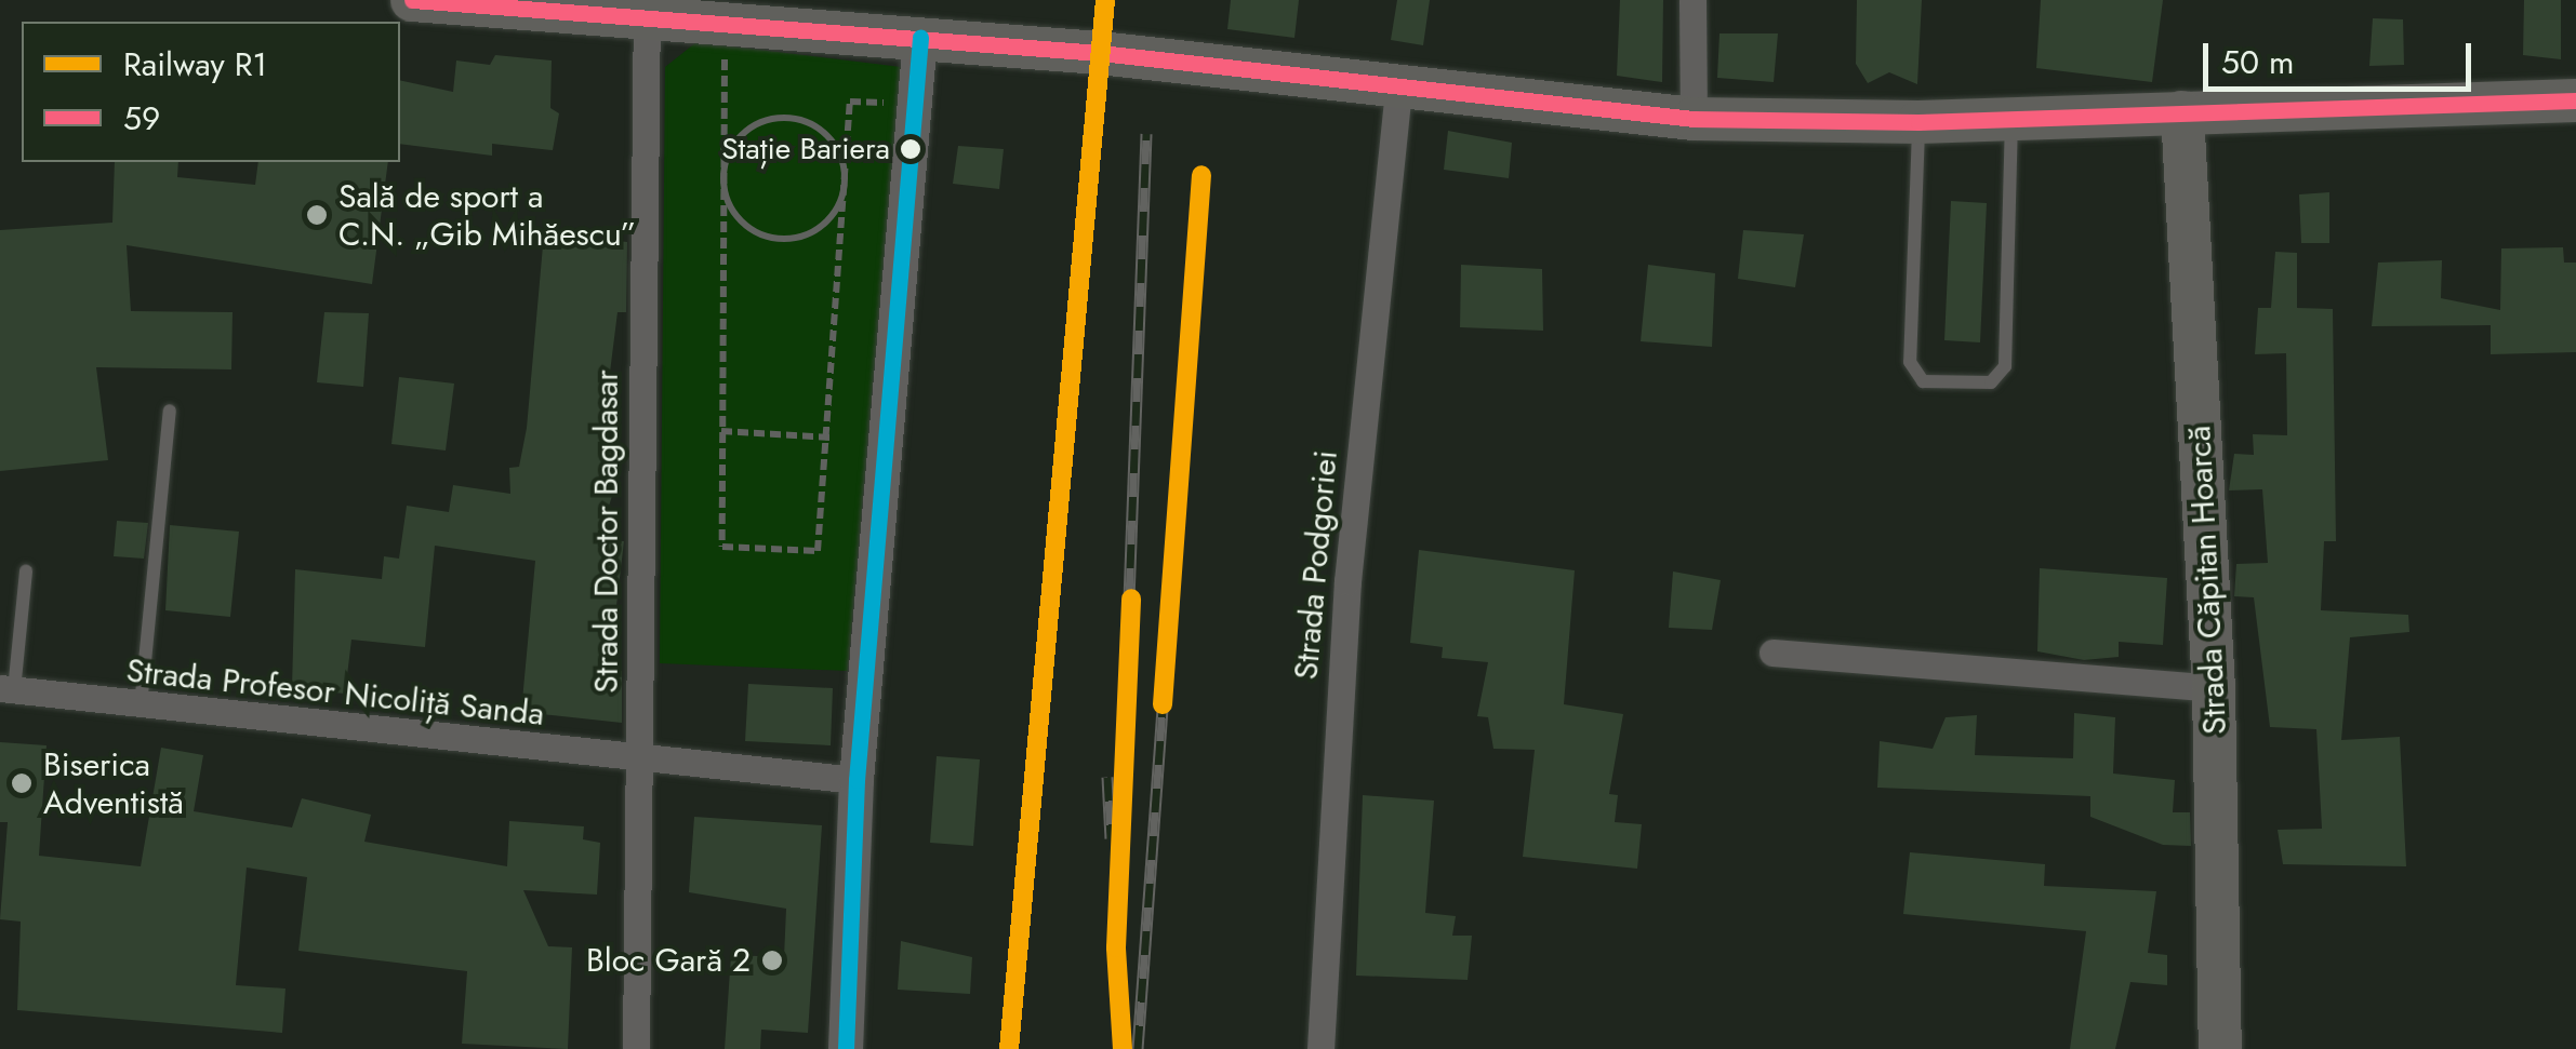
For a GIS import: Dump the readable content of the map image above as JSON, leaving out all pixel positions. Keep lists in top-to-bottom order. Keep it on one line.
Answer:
{"streets":{"main road":["Strada Căpitan Hoarcă"],"street":["Strada Doctor Bagdasar","Strada Podgoriei","Strada Profesor Nicoliță Sanda"]},"crossings":[["Strada Doctor Bagdasar","Strada Profesor Nicoliță Sanda"]],"places":["Stație Bariera","Sală de sport a C.N. „Gib Mihăescu”","Biserica Adventistă","Bloc Gară 2"],"lines":["rail line R1","transit line 59"],"legend":["Railway R1","59"],"scale_bar":"50 m"}
